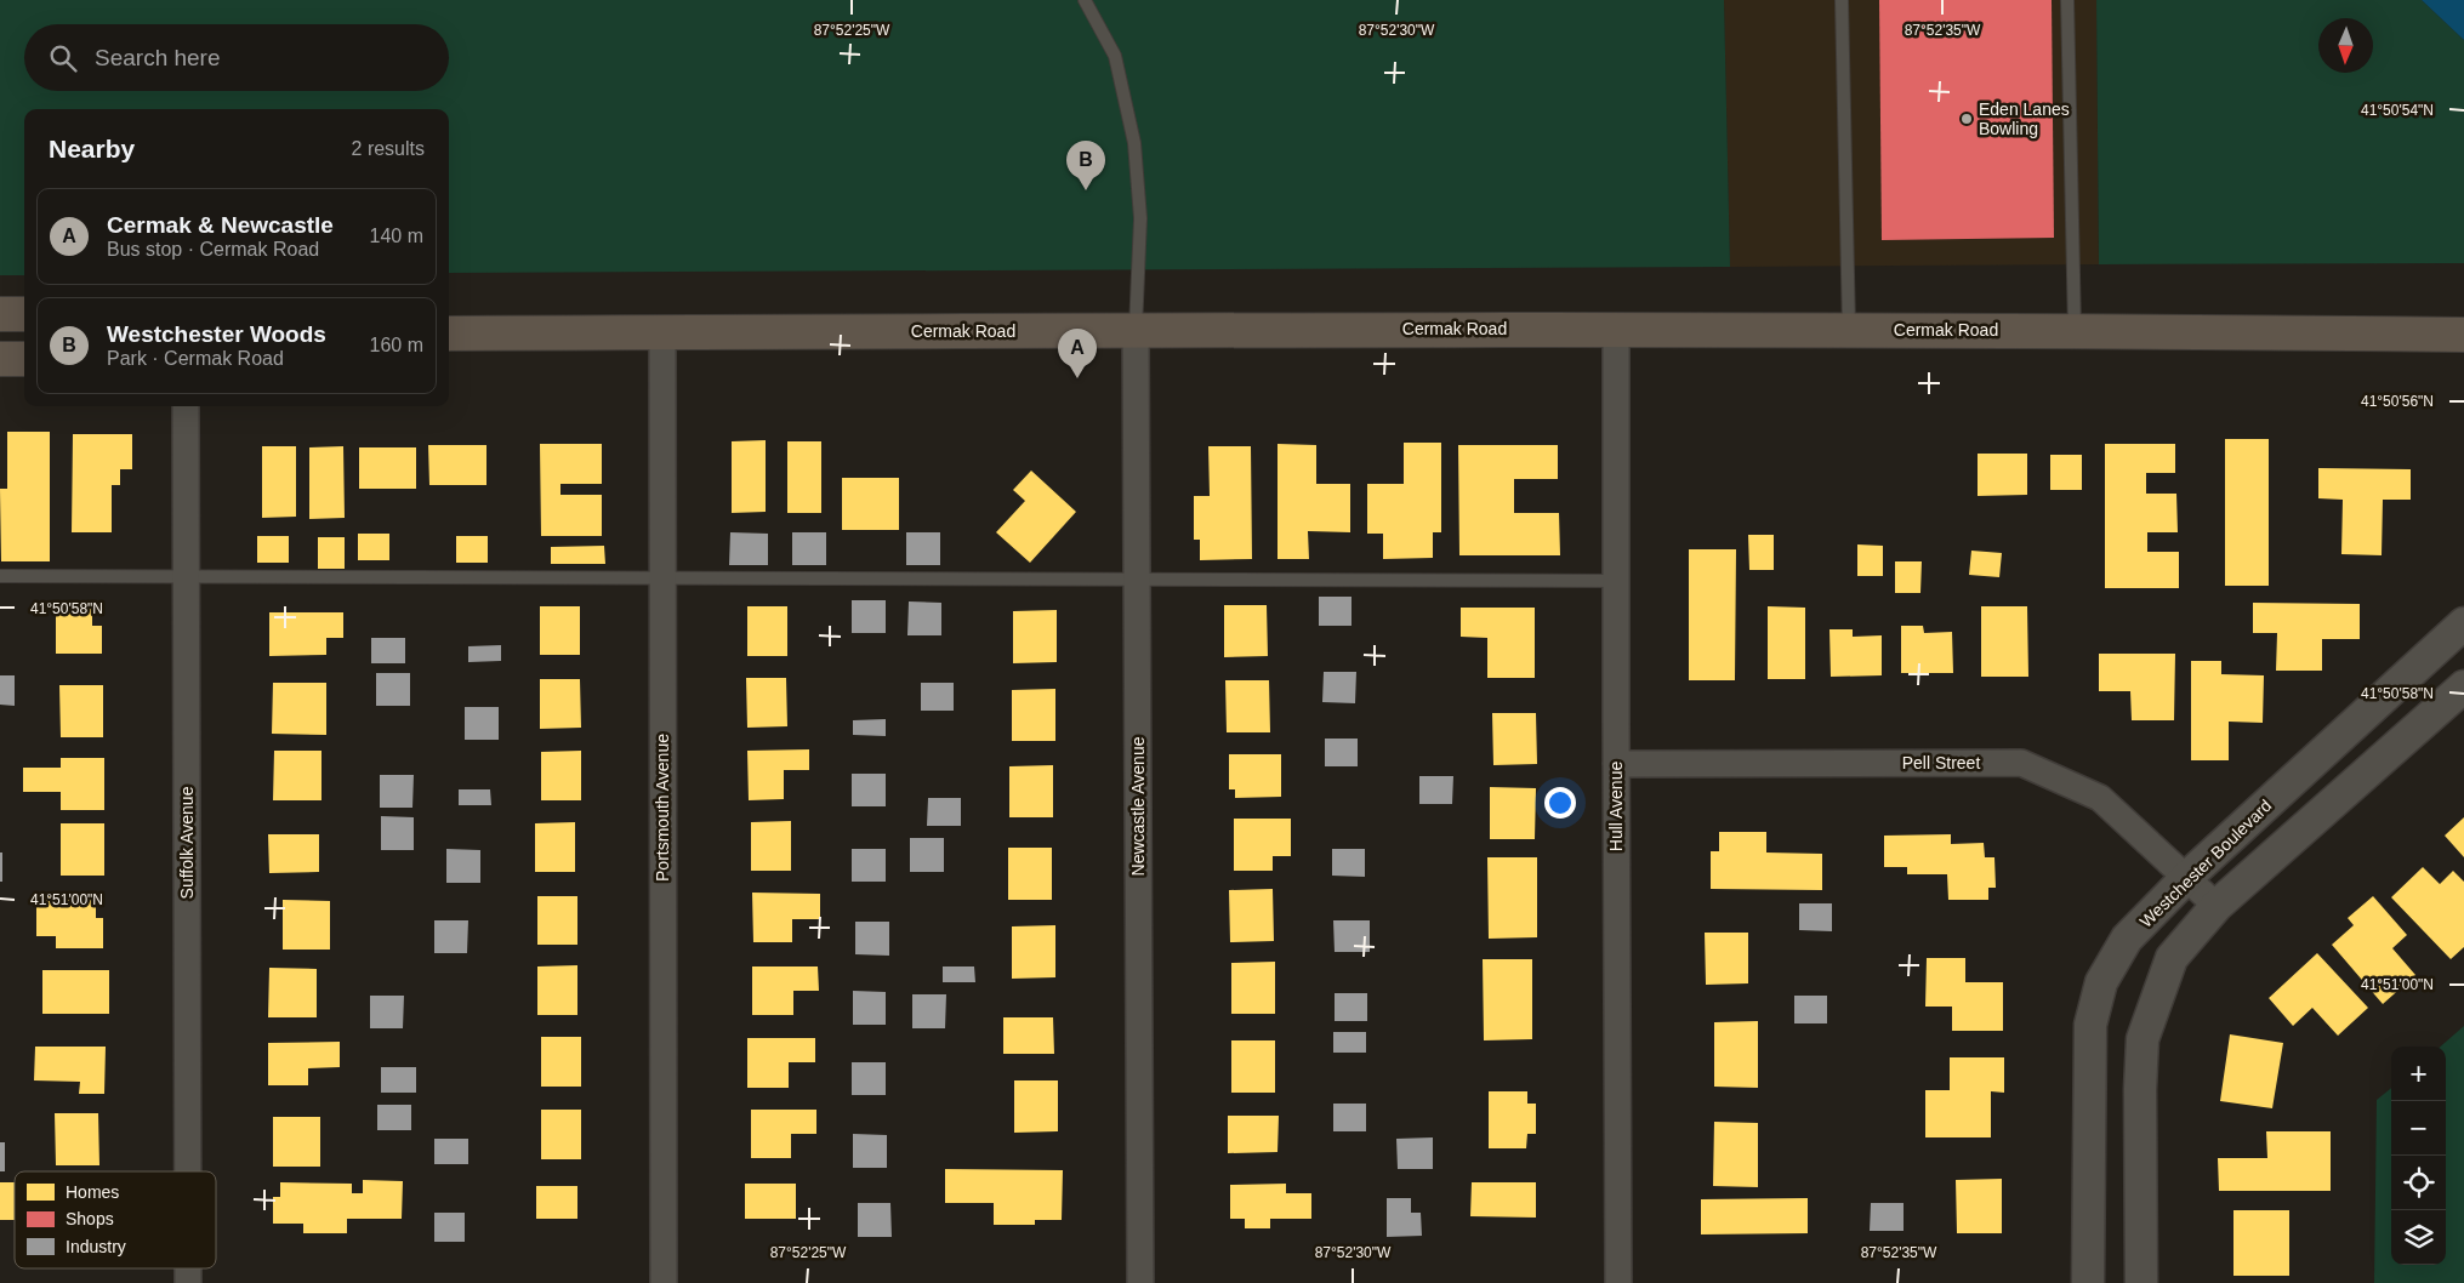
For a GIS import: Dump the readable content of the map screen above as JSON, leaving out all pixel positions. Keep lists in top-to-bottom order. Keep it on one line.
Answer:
{"streets":{"main road":["Cermak Road"],"street":["Pell Street","Newcastle Avenue","Hull Avenue","Portsmouth Avenue","Suffolk Avenue","Westchester Boulevard"]},"crossings":[["Cermak Road","Newcastle Avenue"],["Cermak Road","Hull Avenue"],["Cermak Road","Portsmouth Avenue"],["Pell Street","Hull Avenue"],["Pell Street","Westchester Boulevard"]],"places":["Eden Lanes Bowling"],"legend":["Homes","Shops","Industry"],"north":"bottom","page":{"search":"Search here","heading":["Nearby","2 results"],"pins":["B","A"],"list":[{"mark":"A","name":"Cermak & Newcastle","note":"Bus stop · Cermak Road","value":"140 m"},{"mark":"B","name":"Westchester Woods","note":"Park · Cermak Road","value":"160 m"}],"map_buttons":["+","−"]},"coordinates":["87°52'25\"W","87°52'30\"W","87°52'35\"W","41°50'54\"N","41°50'56\"N","41°50'58\"N","41°51'00\"N"]}
